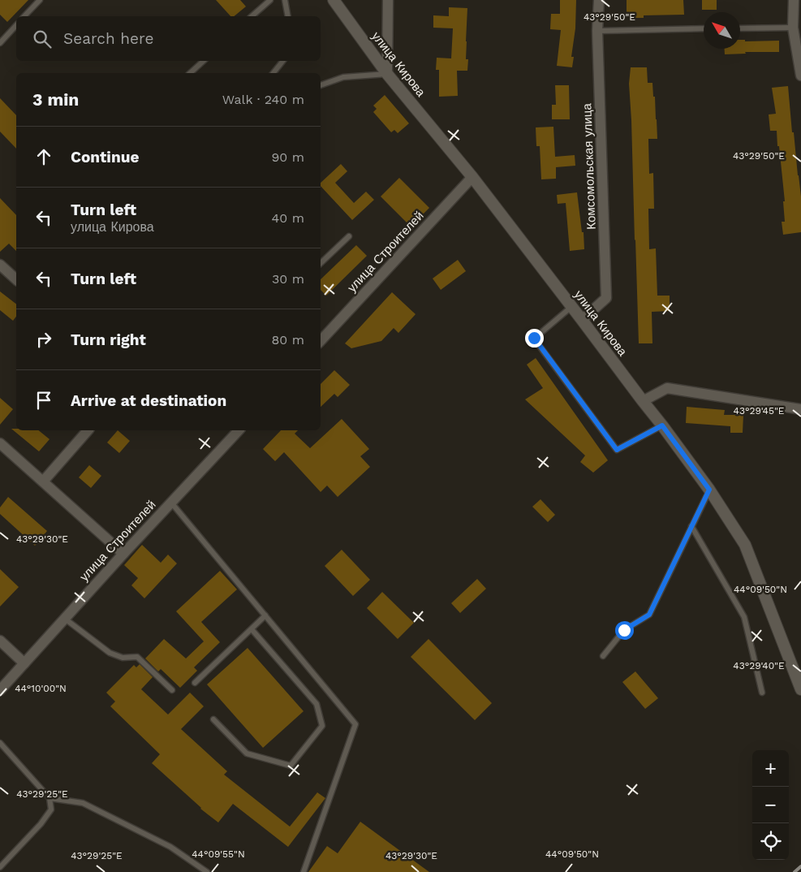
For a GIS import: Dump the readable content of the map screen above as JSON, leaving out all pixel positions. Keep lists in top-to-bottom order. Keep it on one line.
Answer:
{"streets":{"main road":["улица Кирова"],"street":["Комсомольская улица","улица Строителей"]},"crossings":[["улица Кирова","Комсомольская улица"],["улица Кирова","улица Строителей"]],"north":"top left","page":{"search":"Search here","heading":["3 min","Walk · 240 m"],"list":[["Continue","90 m"],["Turn left","улица Кирова","40 m"],["Turn left","30 m"],["Turn right","80 m"],"Arrive at destination"],"map_buttons":["+","−"]},"coordinates":["43°29'50\"E","43°29'45\"E","43°29'30\"E","44°09'50\"N","43°29'40\"E","44°10'00\"N","43°29'25\"E","44°09'55\"N"]}
